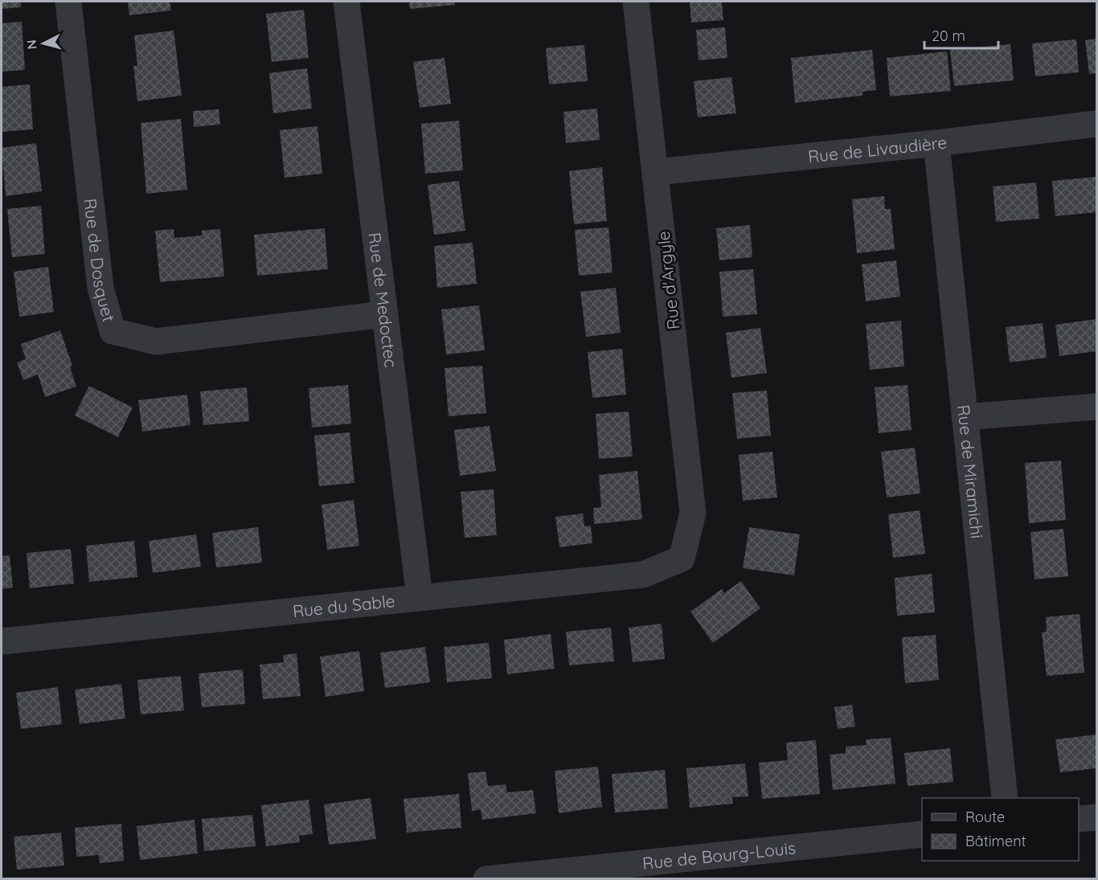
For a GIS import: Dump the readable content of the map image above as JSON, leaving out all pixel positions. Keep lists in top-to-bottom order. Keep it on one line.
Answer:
{"streets":{"street":["Rue de Livaudière","Rue de Dosquet","Rue d'Argyle","Rue de Medoctec","Rue de Miramichi","Rue du Sable","Rue de Bourg-Louis"]},"crossings":[["Rue de Livaudière","Rue d'Argyle"],["Rue de Livaudière","Rue de Miramichi"],["Rue de Dosquet","Rue de Medoctec"],["Rue d'Argyle","Rue du Sable"],["Rue de Medoctec","Rue du Sable"]],"legend":["Route","Bâtiment"],"scale_bar":"20 m","north":"left"}
